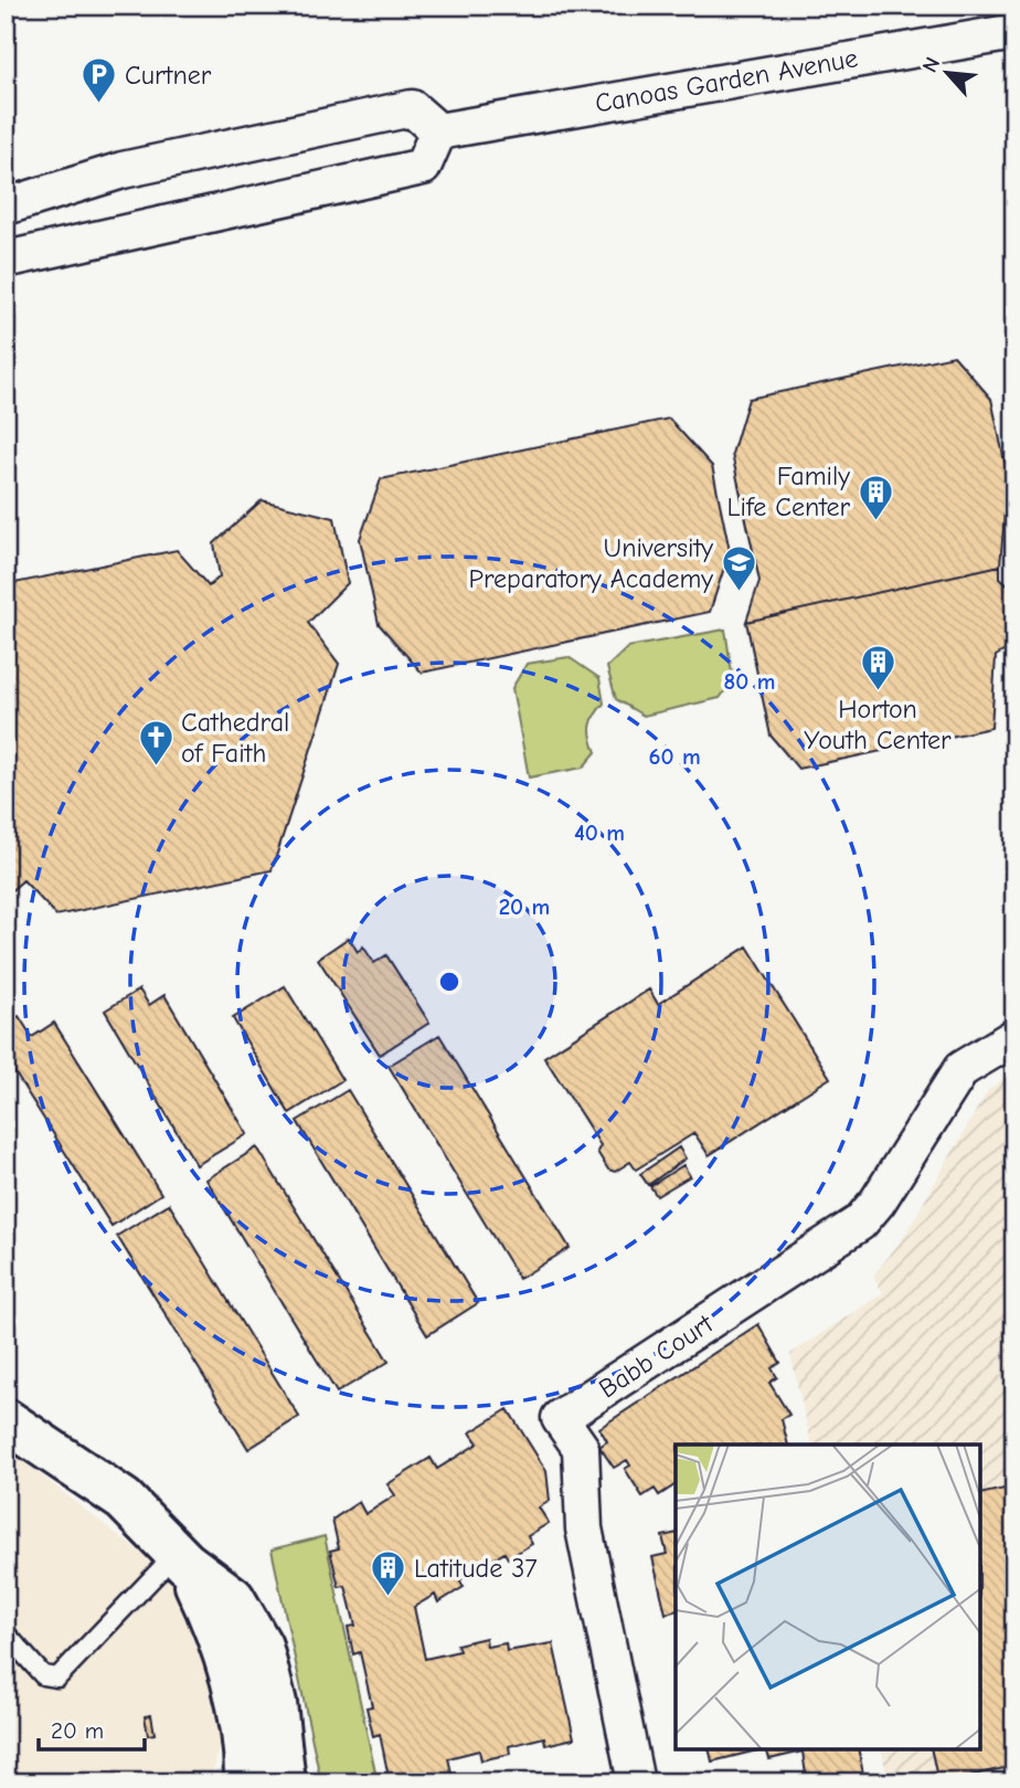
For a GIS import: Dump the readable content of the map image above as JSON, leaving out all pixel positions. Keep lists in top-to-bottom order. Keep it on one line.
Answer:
{"streets":{"street":["Canoas Garden Avenue","Babb Court"]},"places":{"parking":["Curtner"],"building":["Family Life Center","Horton Youth Center","Latitude 37"],"school or university":["University Preparatory Academy"],"church":["Cathedral of Faith"]},"scale_bar":"20 m","north":"top left","rings":["80 m","60 m","40 m","20 m"]}
